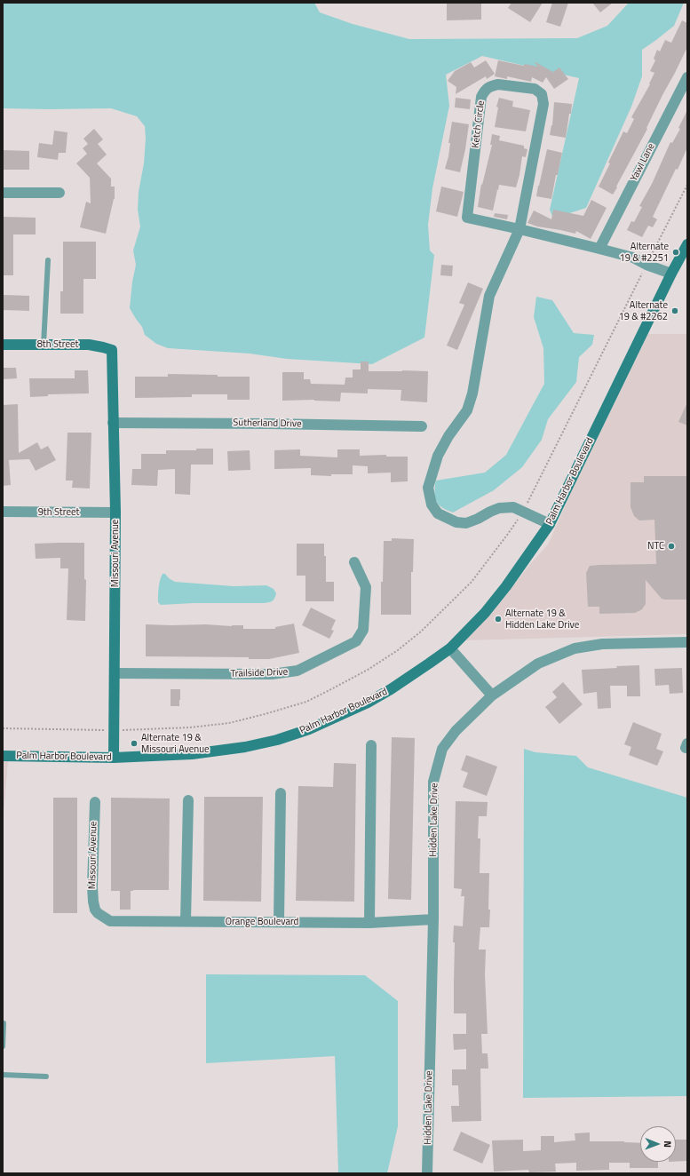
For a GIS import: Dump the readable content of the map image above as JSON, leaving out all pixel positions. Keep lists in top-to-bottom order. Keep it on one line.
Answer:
{"streets":{"main road":["8th Street","Palm Harbor Boulevard","Missouri Avenue"],"street":["Ketch Circle","Yawl Lane","Sutherland Drive","9th Street","Trailside Drive","Hidden Lake Drive","Orange Boulevard"]},"crossings":[["Ketch Circle","Yawl Lane"],["Ketch Circle","Palm Harbor Boulevard"],["8th Street","Missouri Avenue"],["Sutherland Drive","Missouri Avenue"],["Palm Harbor Boulevard","Missouri Avenue"],["9th Street","Missouri Avenue"],["Missouri Avenue","Trailside Drive"],["Missouri Avenue","Orange Boulevard"],["Hidden Lake Drive","Orange Boulevard"]],"places":["Alternate 19 & #2251","Alternate 19 & #2262","NTC","Alternate 19 & Hidden Lake Drive","Alternate 19 & Missouri Avenue"],"north":"right"}
